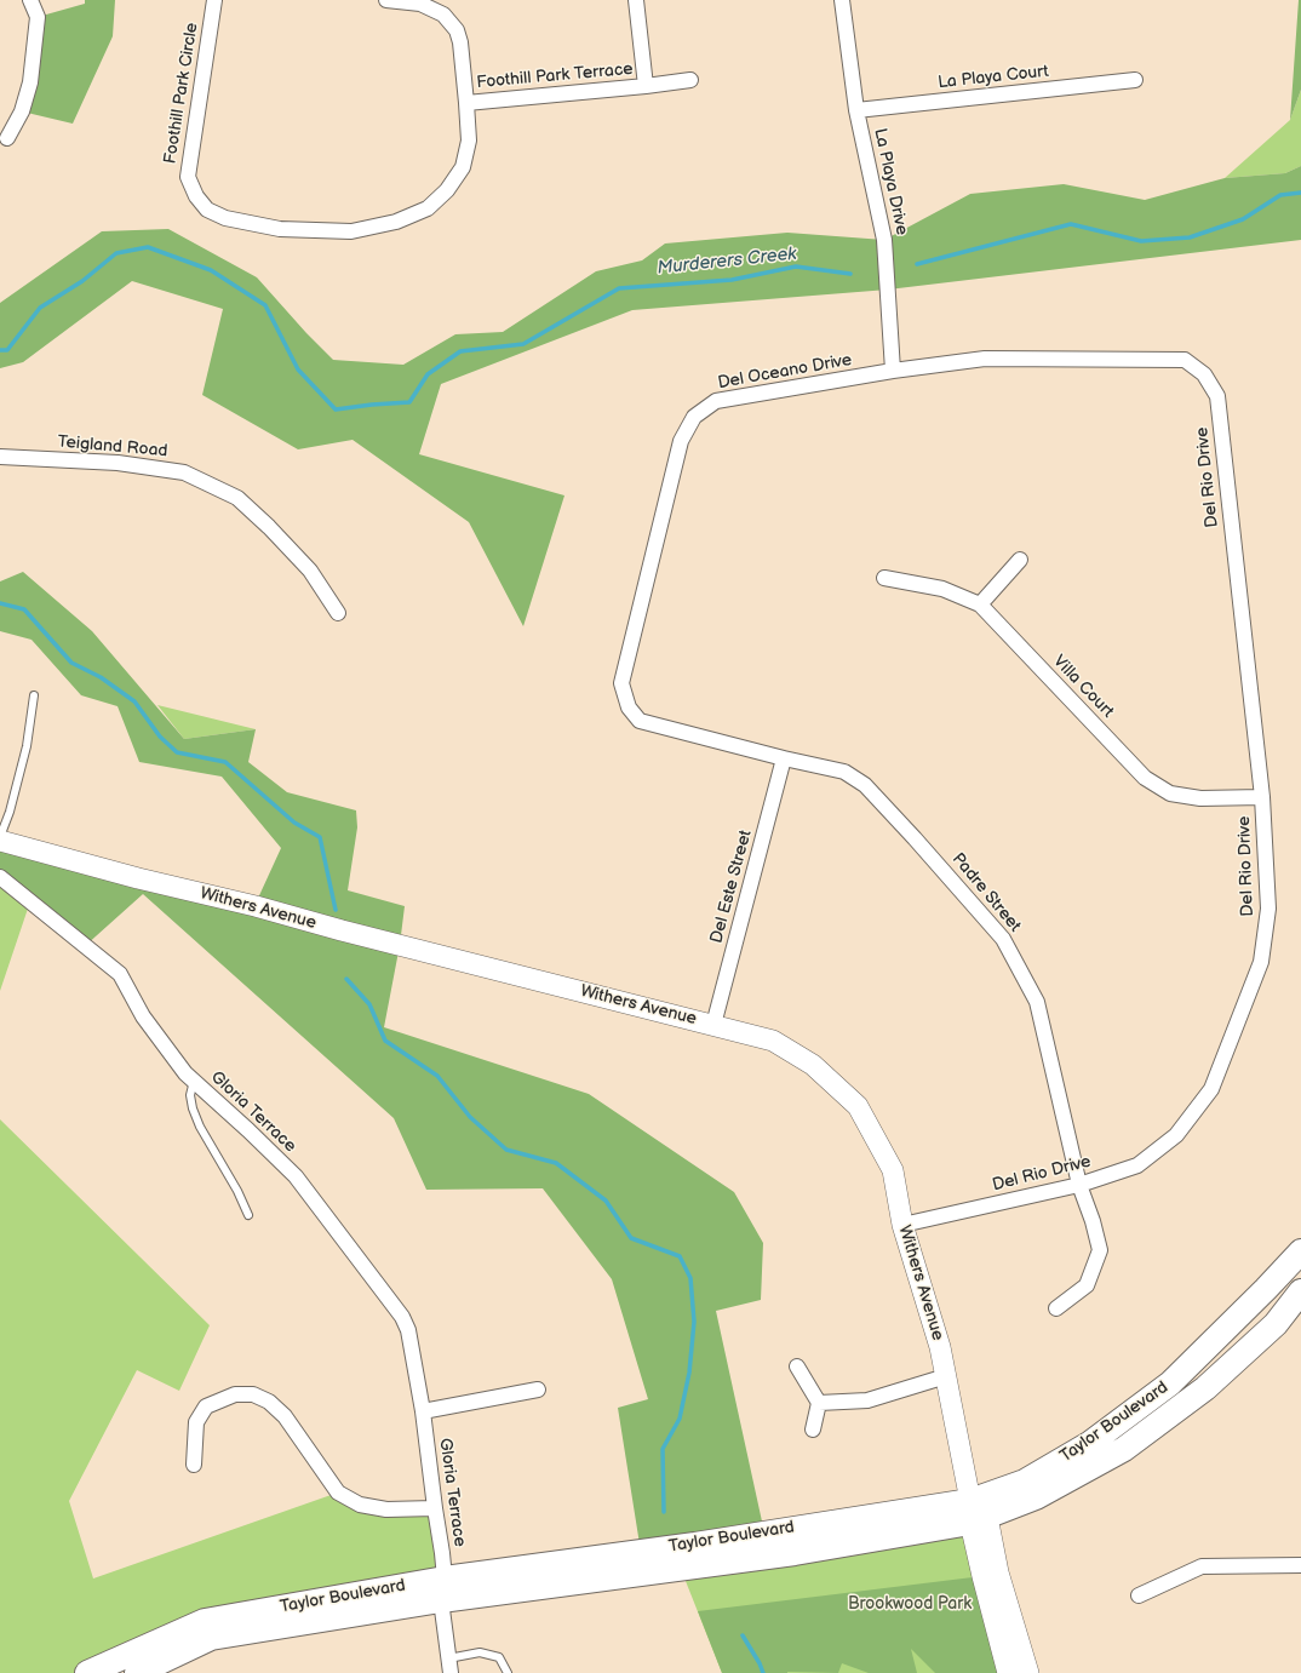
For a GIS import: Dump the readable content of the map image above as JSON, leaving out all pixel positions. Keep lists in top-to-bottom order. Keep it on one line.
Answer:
{"streets":{"main road":["Taylor Boulevard"],"street":["Foothill Park Terrace","La Playa Court","Foothill Park Circle","La Playa Drive","Del Oceano Drive","Teigland Road","Del Rio Drive","Villa Court","Del Este Street","Padre Street","Withers Avenue","Gloria Terrace"]},"crossings":[["Foothill Park Terrace","Foothill Park Circle"],["La Playa Court","La Playa Drive"],["La Playa Drive","Del Oceano Drive"],["Del Oceano Drive","Del Rio Drive"],["Del Oceano Drive","Del Este Street"],["Del Oceano Drive","Padre Street"],["Del Rio Drive","Villa Court"],["Del Rio Drive","Padre Street"],["Del Rio Drive","Withers Avenue"],["Del Este Street","Padre Street"],["Del Este Street","Withers Avenue"],["Withers Avenue","Taylor Boulevard"],["Gloria Terrace","Taylor Boulevard"]],"water":["Murderers Creek"],"parks":["Brookwood Park"]}
